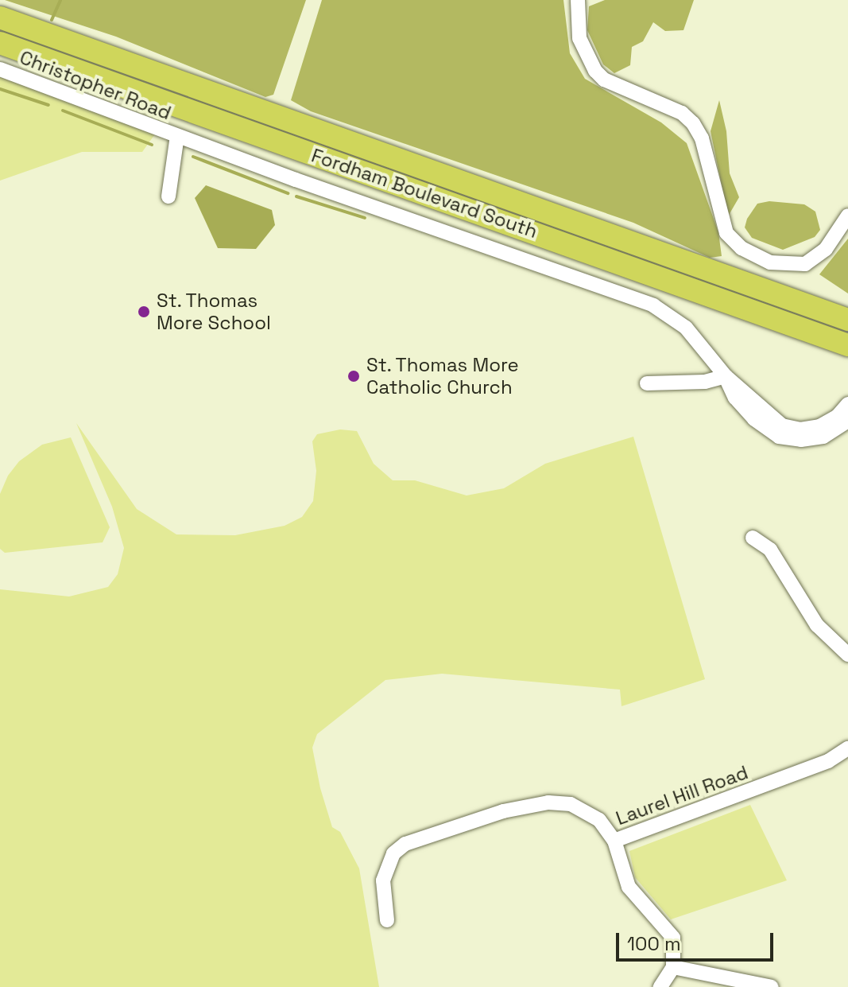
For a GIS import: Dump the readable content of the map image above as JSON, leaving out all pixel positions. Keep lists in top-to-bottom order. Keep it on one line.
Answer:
{"streets":{"highway":["Fordham Boulevard South"],"street":["Christopher Road","Laurel Hill Road"]},"places":["St. Thomas More School","St. Thomas More Catholic Church"],"scale_bar":"100 m"}
